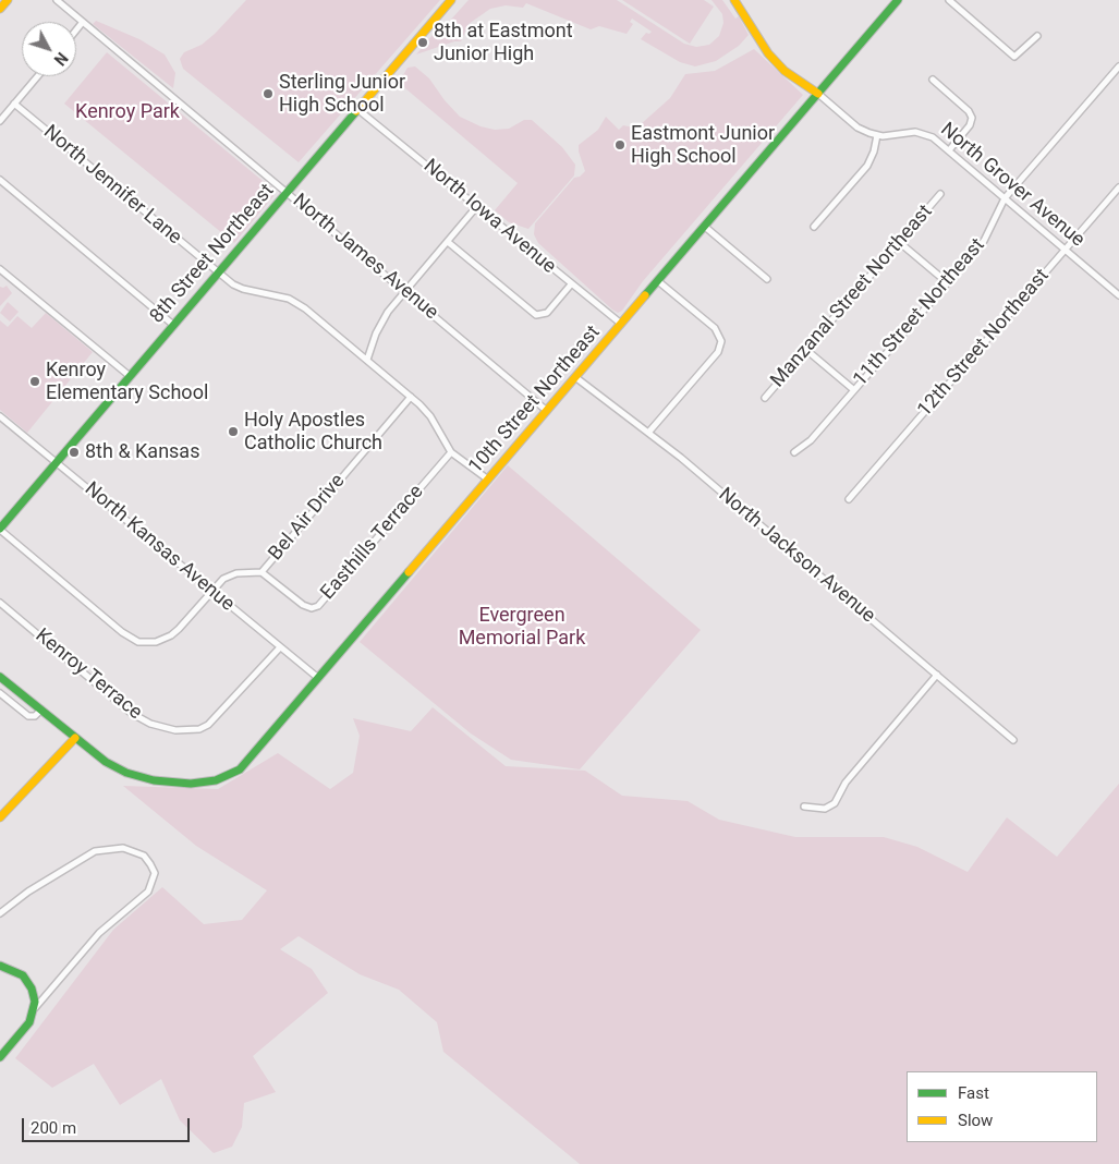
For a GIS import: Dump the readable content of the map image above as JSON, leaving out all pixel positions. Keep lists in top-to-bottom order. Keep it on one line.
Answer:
{"streets":{"main road":["North Grover Avenue","8th Street Northeast","10th Street Northeast"],"street":["North Jennifer Lane","North Iowa Avenue","North James Avenue","Manzanal Street Northeast","11th Street Northeast","12th Street Northeast","Bel Air Drive","Easthills Terrace","North Kansas Avenue","North Jackson Avenue","Kenroy Terrace"]},"crossings":[["North Jennifer Lane","8th Street Northeast"],["North Jennifer Lane","10th Street Northeast"],["North Jennifer Lane","Bel Air Drive"],["North Jennifer Lane","Easthills Terrace"],["North Grover Avenue","11th Street Northeast"],["North Grover Avenue","12th Street Northeast"],["North Grover Avenue","10th Street Northeast"],["North Iowa Avenue","8th Street Northeast"],["North Iowa Avenue","10th Street Northeast"],["8th Street Northeast","North James Avenue"],["8th Street Northeast","Bel Air Drive"],["8th Street Northeast","North Kansas Avenue"],["North James Avenue","10th Street Northeast"],["10th Street Northeast","North Kansas Avenue"],["10th Street Northeast","North Jackson Avenue"],["Bel Air Drive","Easthills Terrace"],["Bel Air Drive","North Kansas Avenue"],["North Kansas Avenue","Kenroy Terrace"]],"parks":["Kenroy Park","Evergreen Memorial Park"],"places":["8th at Eastmont Junior High","Sterling Junior High School","Eastmont Junior High School","Kenroy Elementary School","Holy Apostles Catholic Church","8th & Kansas"],"legend":["Fast","Slow"],"scale_bar":"200 m","north":"bottom right"}
